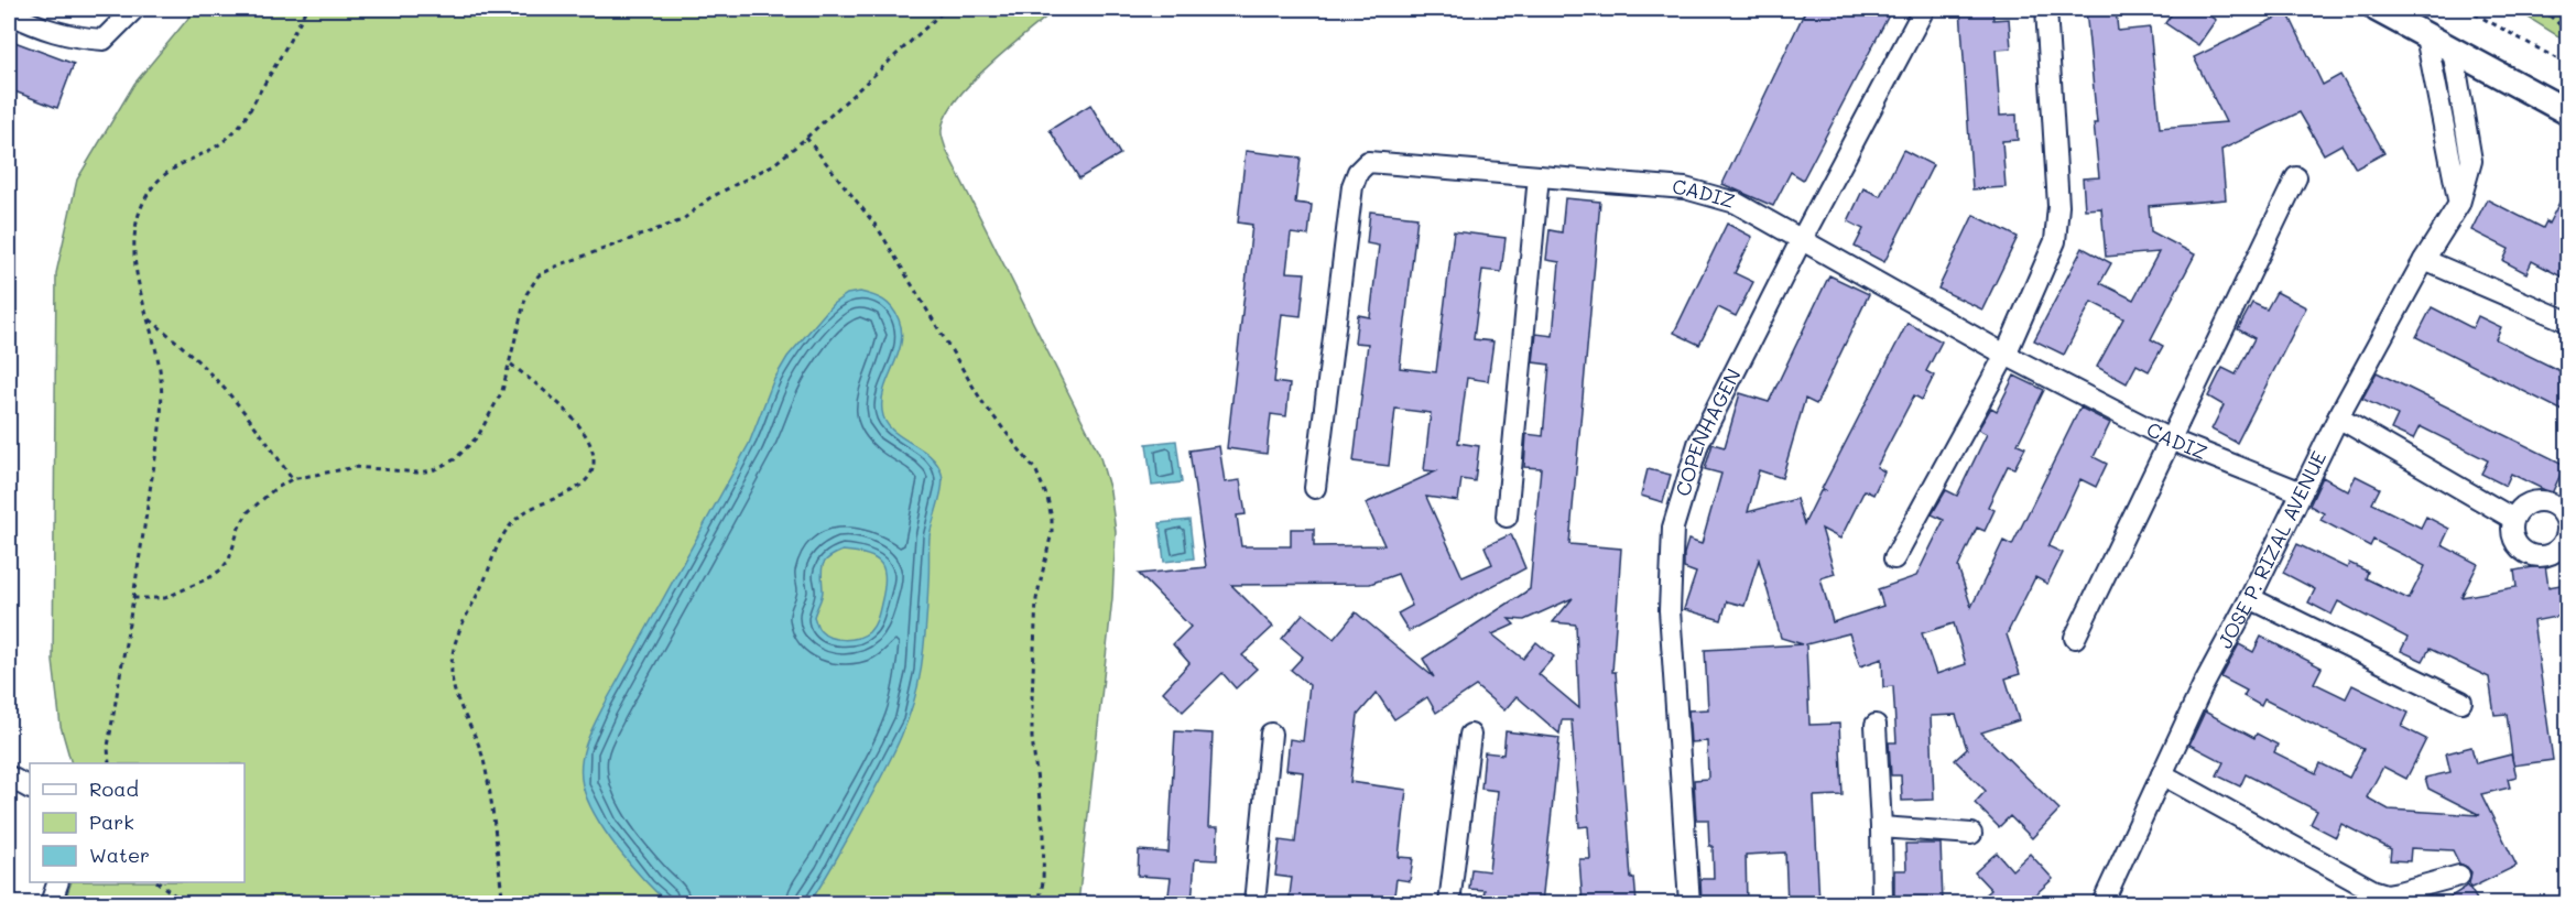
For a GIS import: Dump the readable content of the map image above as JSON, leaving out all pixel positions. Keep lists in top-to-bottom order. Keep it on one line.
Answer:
{"streets":{"street":["CADIZ","COPENHAGEN","JOSE P. RIZAL AVENUE"]},"crossings":[["CADIZ","COPENHAGEN"],["CADIZ","JOSE P. RIZAL AVENUE"]],"legend":["Road","Park","Water"]}
